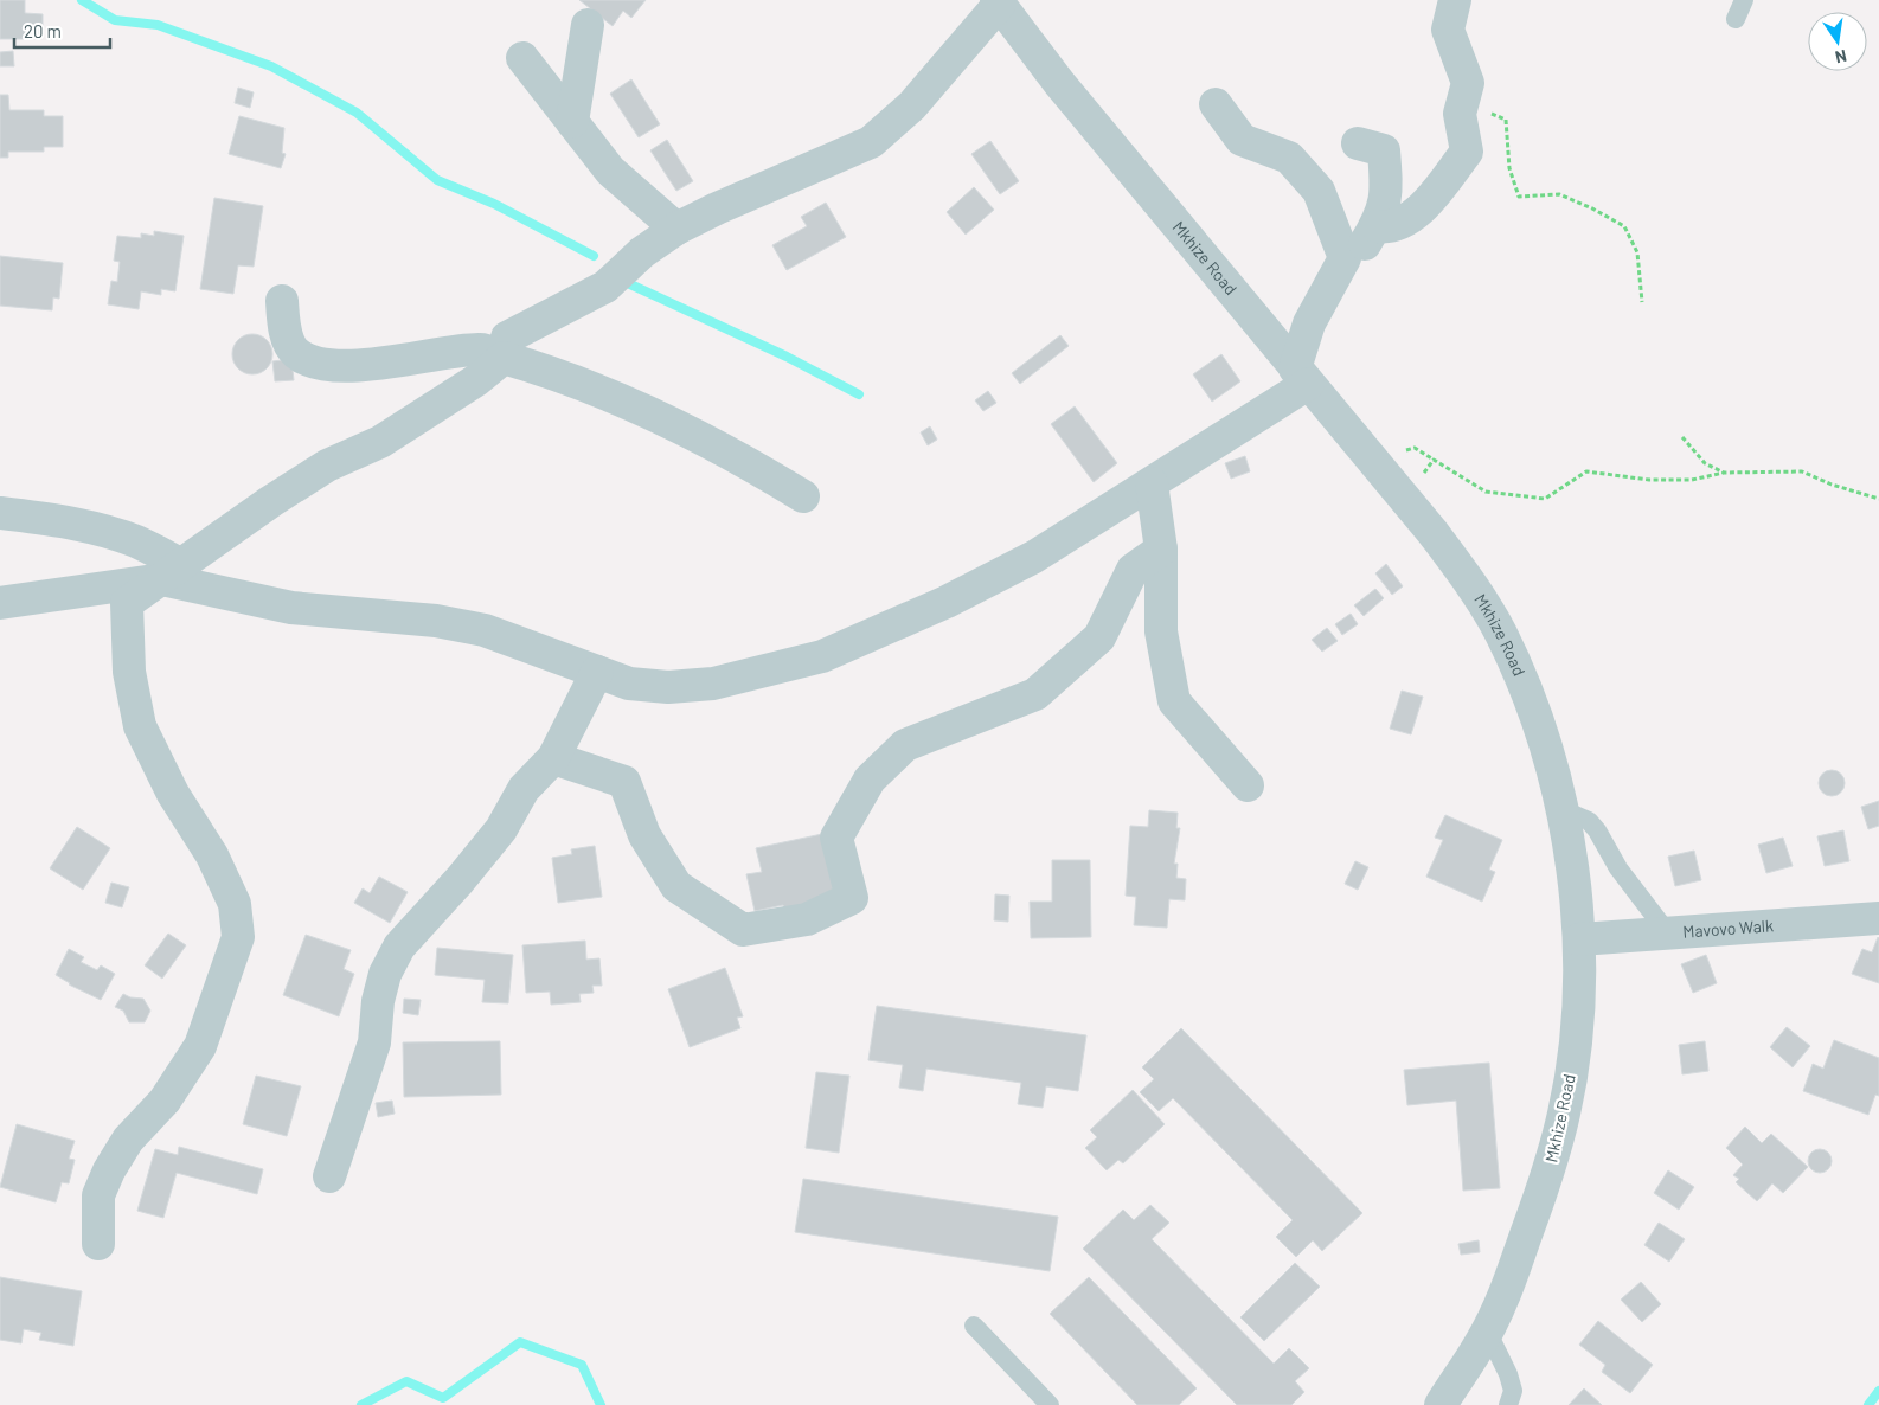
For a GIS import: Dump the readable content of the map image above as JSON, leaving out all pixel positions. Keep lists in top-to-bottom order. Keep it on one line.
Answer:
{"streets":{"street":["Mkhize Road","Mavovo Walk"]},"crossings":[["Mkhize Road","Mavovo Walk"]],"scale_bar":"20 m","north":"bottom"}
